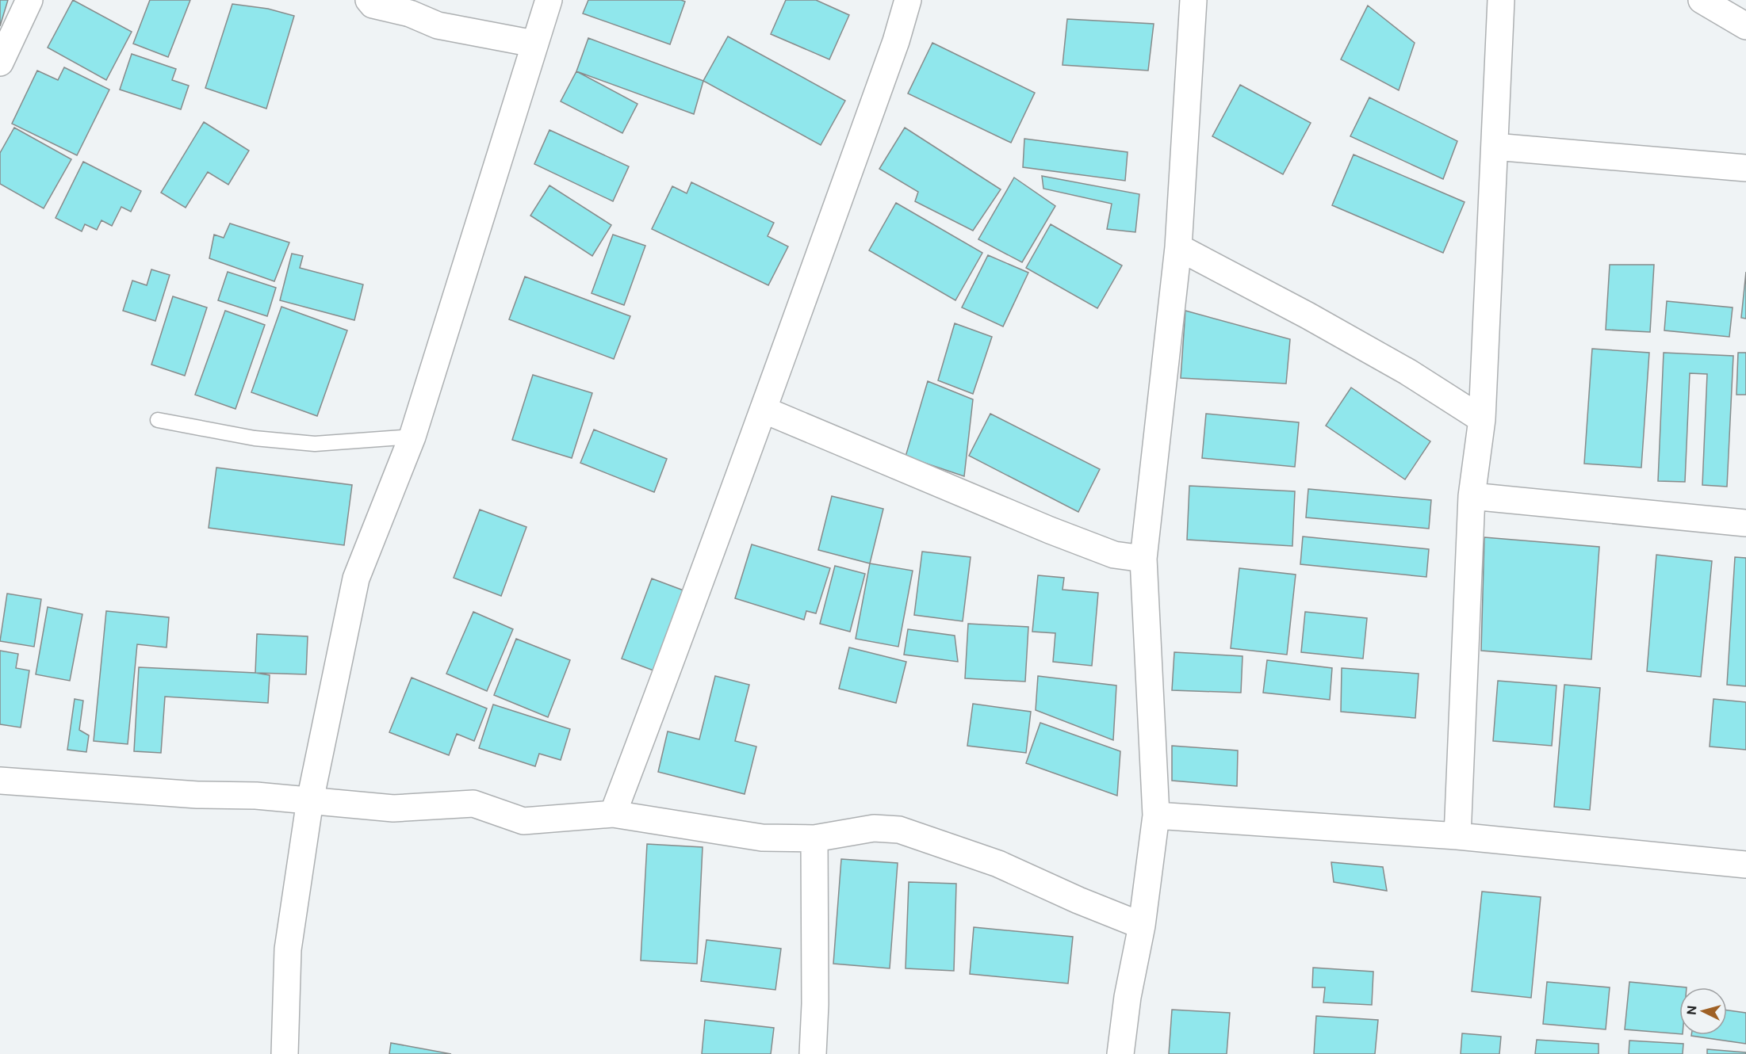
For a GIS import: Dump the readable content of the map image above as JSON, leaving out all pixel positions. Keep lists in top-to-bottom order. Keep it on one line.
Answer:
{"north":"left"}
